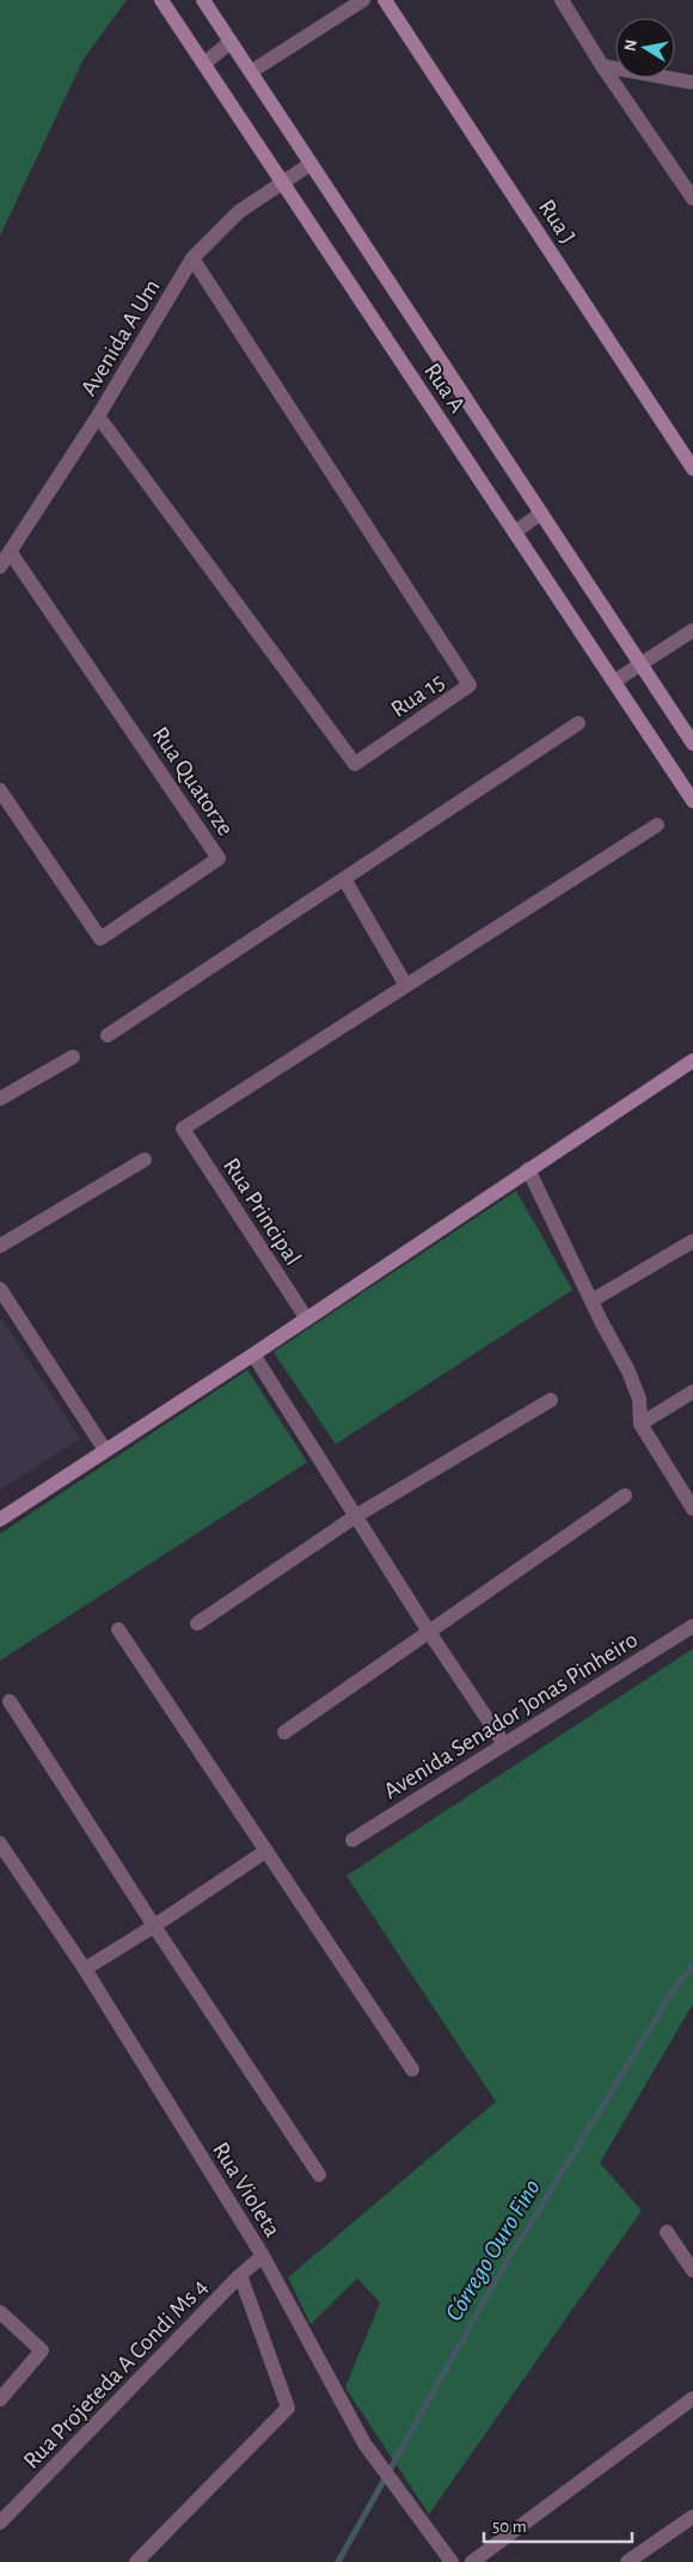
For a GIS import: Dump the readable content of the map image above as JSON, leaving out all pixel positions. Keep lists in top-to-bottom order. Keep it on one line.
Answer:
{"streets":{"street":["Rua J","Avenida A Um","Rua A","Rua 15","Rua Quatorze","Rua Principal","Avenida Senador Jonas Pinheiro","Rua Violeta","Rua Projeteda A Condi Ms 4"]},"crossings":[["Avenida A Um","Rua A"],["Avenida A Um","Rua 15"],["Avenida A Um","Rua Quatorze"],["Rua Violeta","Rua Projeteda A Condi Ms 4"]],"water":["Córrego Ouro Fino"],"scale_bar":"50 m","north":"left"}
